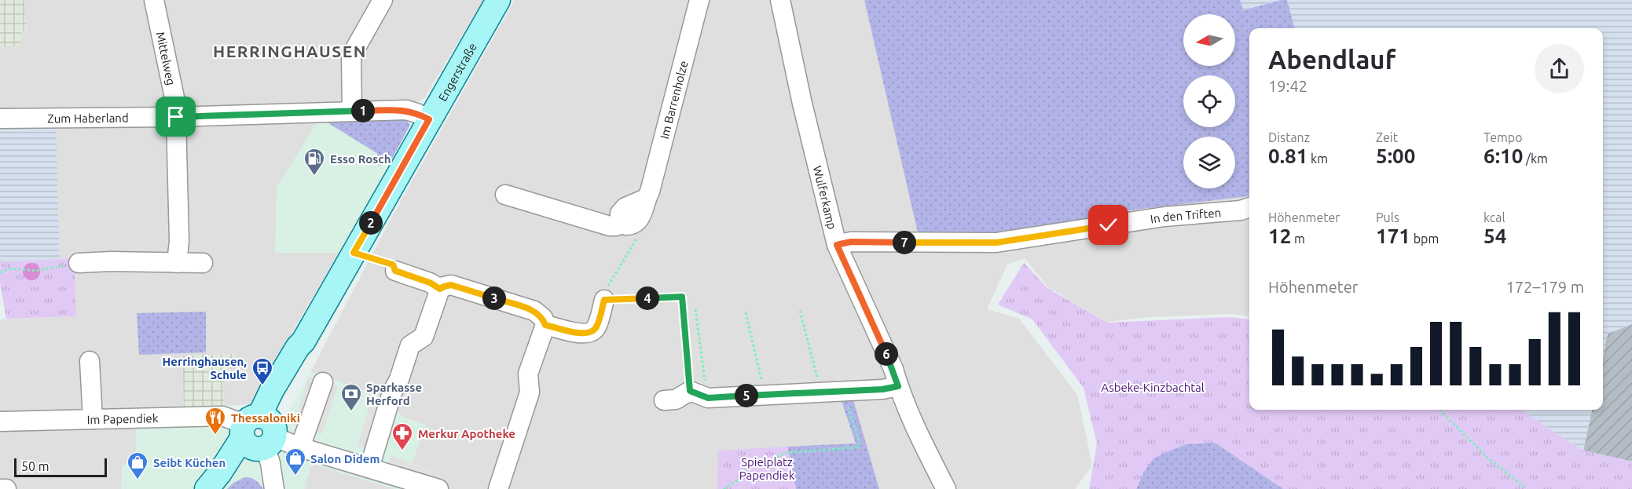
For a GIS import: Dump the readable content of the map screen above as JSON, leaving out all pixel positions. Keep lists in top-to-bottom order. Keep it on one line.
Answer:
{"streets":{"main road":["Engerstraße"],"street":["Mittelweg","Im Barrenholze","Zum Haberland","Wulferkamp","In den Triften","Im Papendiek"]},"crossings":[["Mittelweg","Zum Haberland"],["Engerstraße","Zum Haberland"],["Engerstraße","Im Papendiek"],["Wulferkamp","In den Triften"]],"districts":["HERRINGHAUSEN"],"parks":["Asbeke-Kinzbachtal","Spielplatz Papendiek"],"places":{"fuel station":["Esso Rosch"],"bus stop":["Herringhausen, Schule"],"bank":["Sparkasse Herford"],"restaurant":["Thessaloniki"],"pharmacy":["Merkur Apotheke"],"shop":["Salon Didem","Seibt Küchen"]},"scale_bar":"50 m","north":"left","page":{"heading":["Abendlauf","19:42"],"pins":["1","2","7","3","4","6","5"],"stats":[["Distanz","0.81 km"],["Zeit","5:00"],["Tempo","6:10 /km"],["Höhenmeter","12 m"],["Puls","171 bpm"],["kcal","54"]],"chart":["Höhenmeter","172–179 m"],"scale":"50 m"}}
